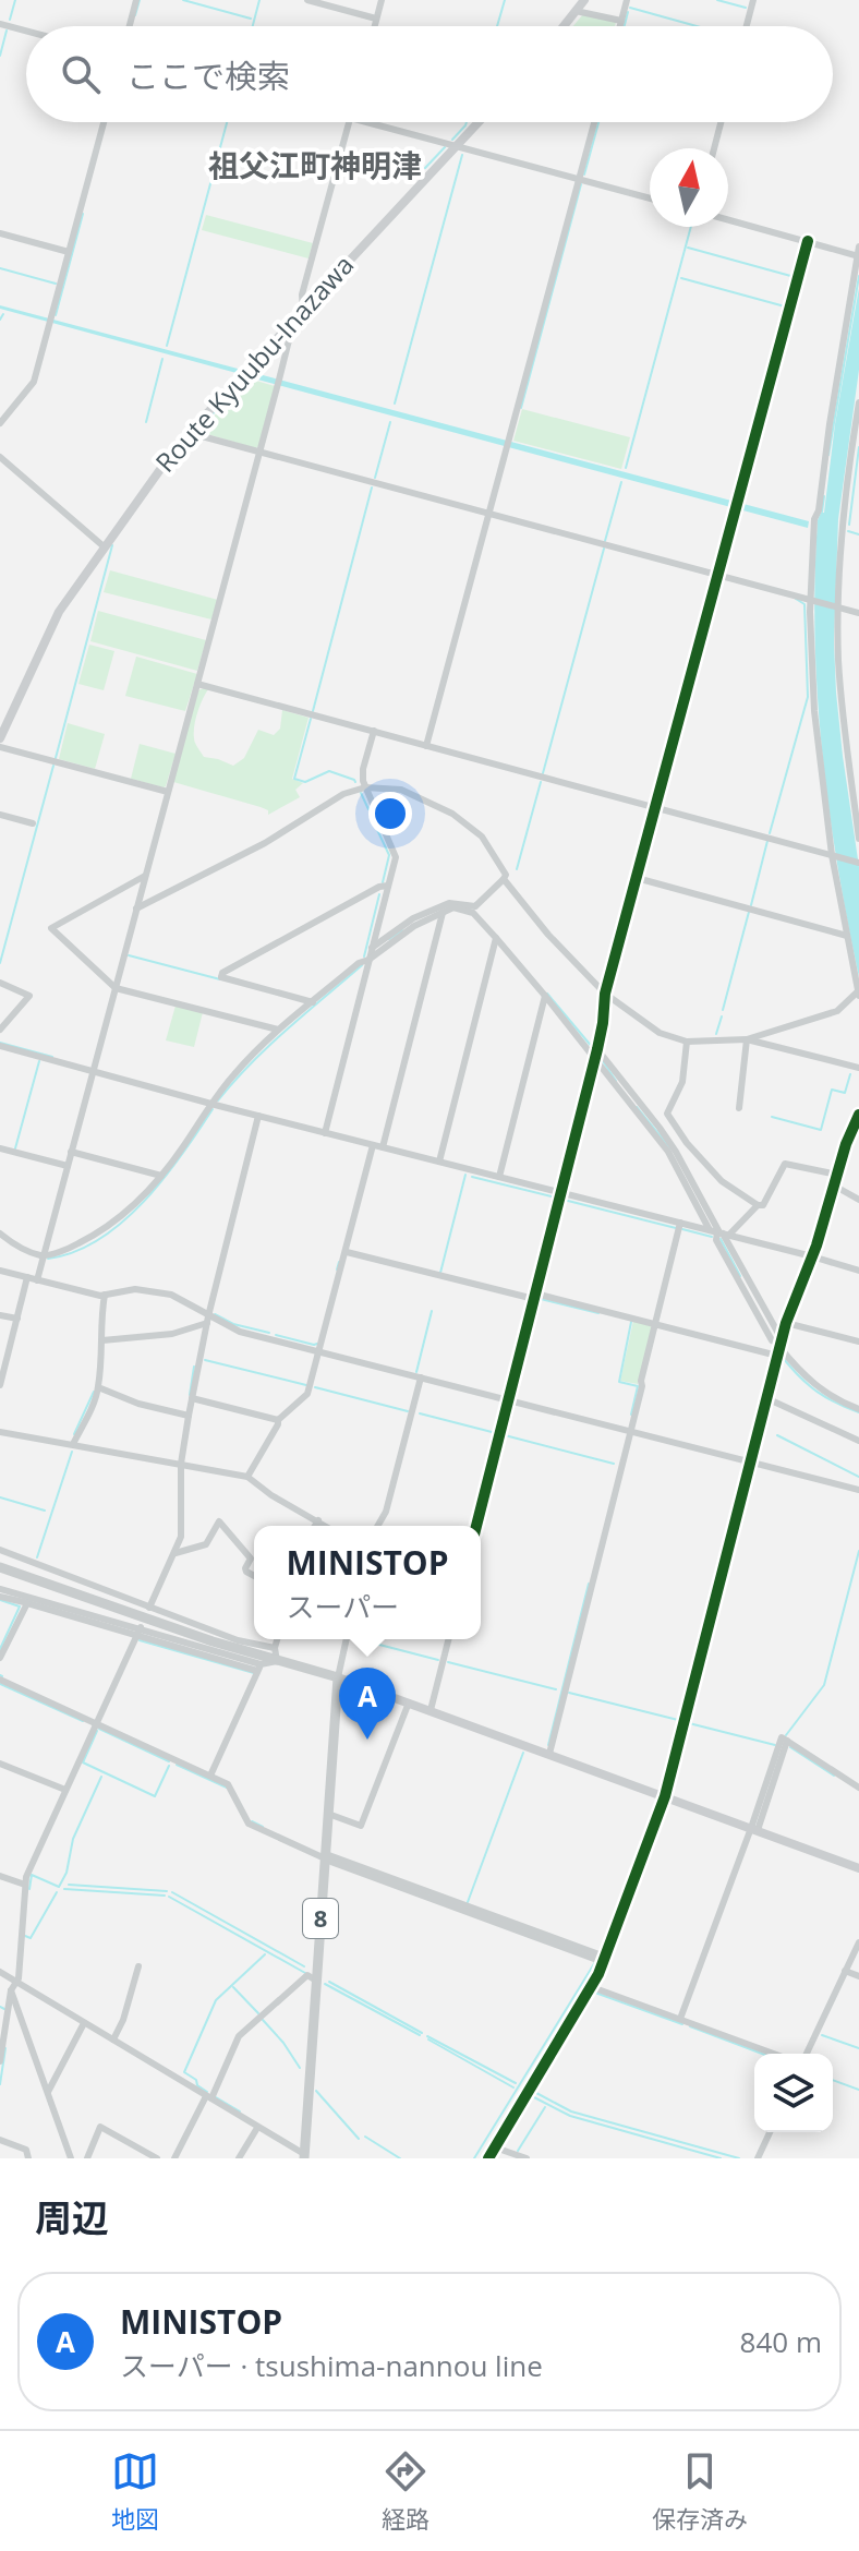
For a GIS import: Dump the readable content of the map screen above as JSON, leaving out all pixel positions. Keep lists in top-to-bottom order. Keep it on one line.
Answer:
{"streets":{"main road":["Route Kyuubu-Inazawa","8"]},"districts":["祖父江町神明津"],"north":"top","page":{"search":"ここで検索","popup":["MINISTOP","スーパー"],"pins":"A","heading":"周辺","list":[{"mark":"A","name":"MINISTOP","note":"スーパー · tsushima-nannou line","value":"840 m"}],"nav":["地図","経路","保存済み"]}}
